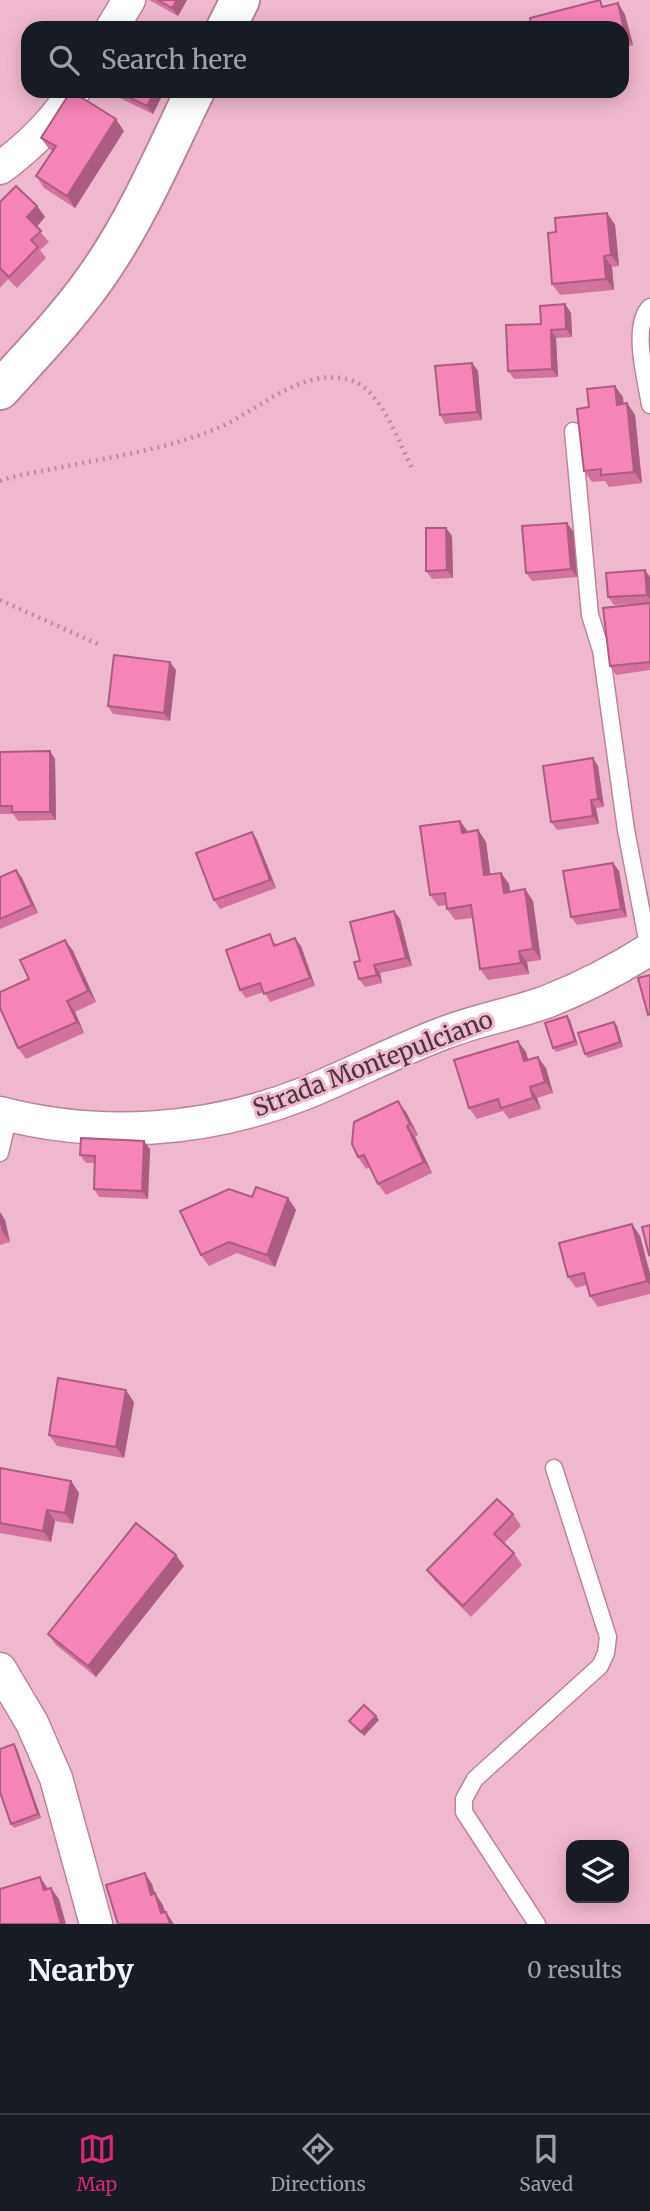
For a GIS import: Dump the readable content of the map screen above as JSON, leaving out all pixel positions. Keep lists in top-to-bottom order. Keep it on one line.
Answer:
{"streets":{"street":["Strada Montepulciano"]},"page":{"search":"Search here","heading":["Nearby","0 results"],"nav":["Map","Directions","Saved"]}}
